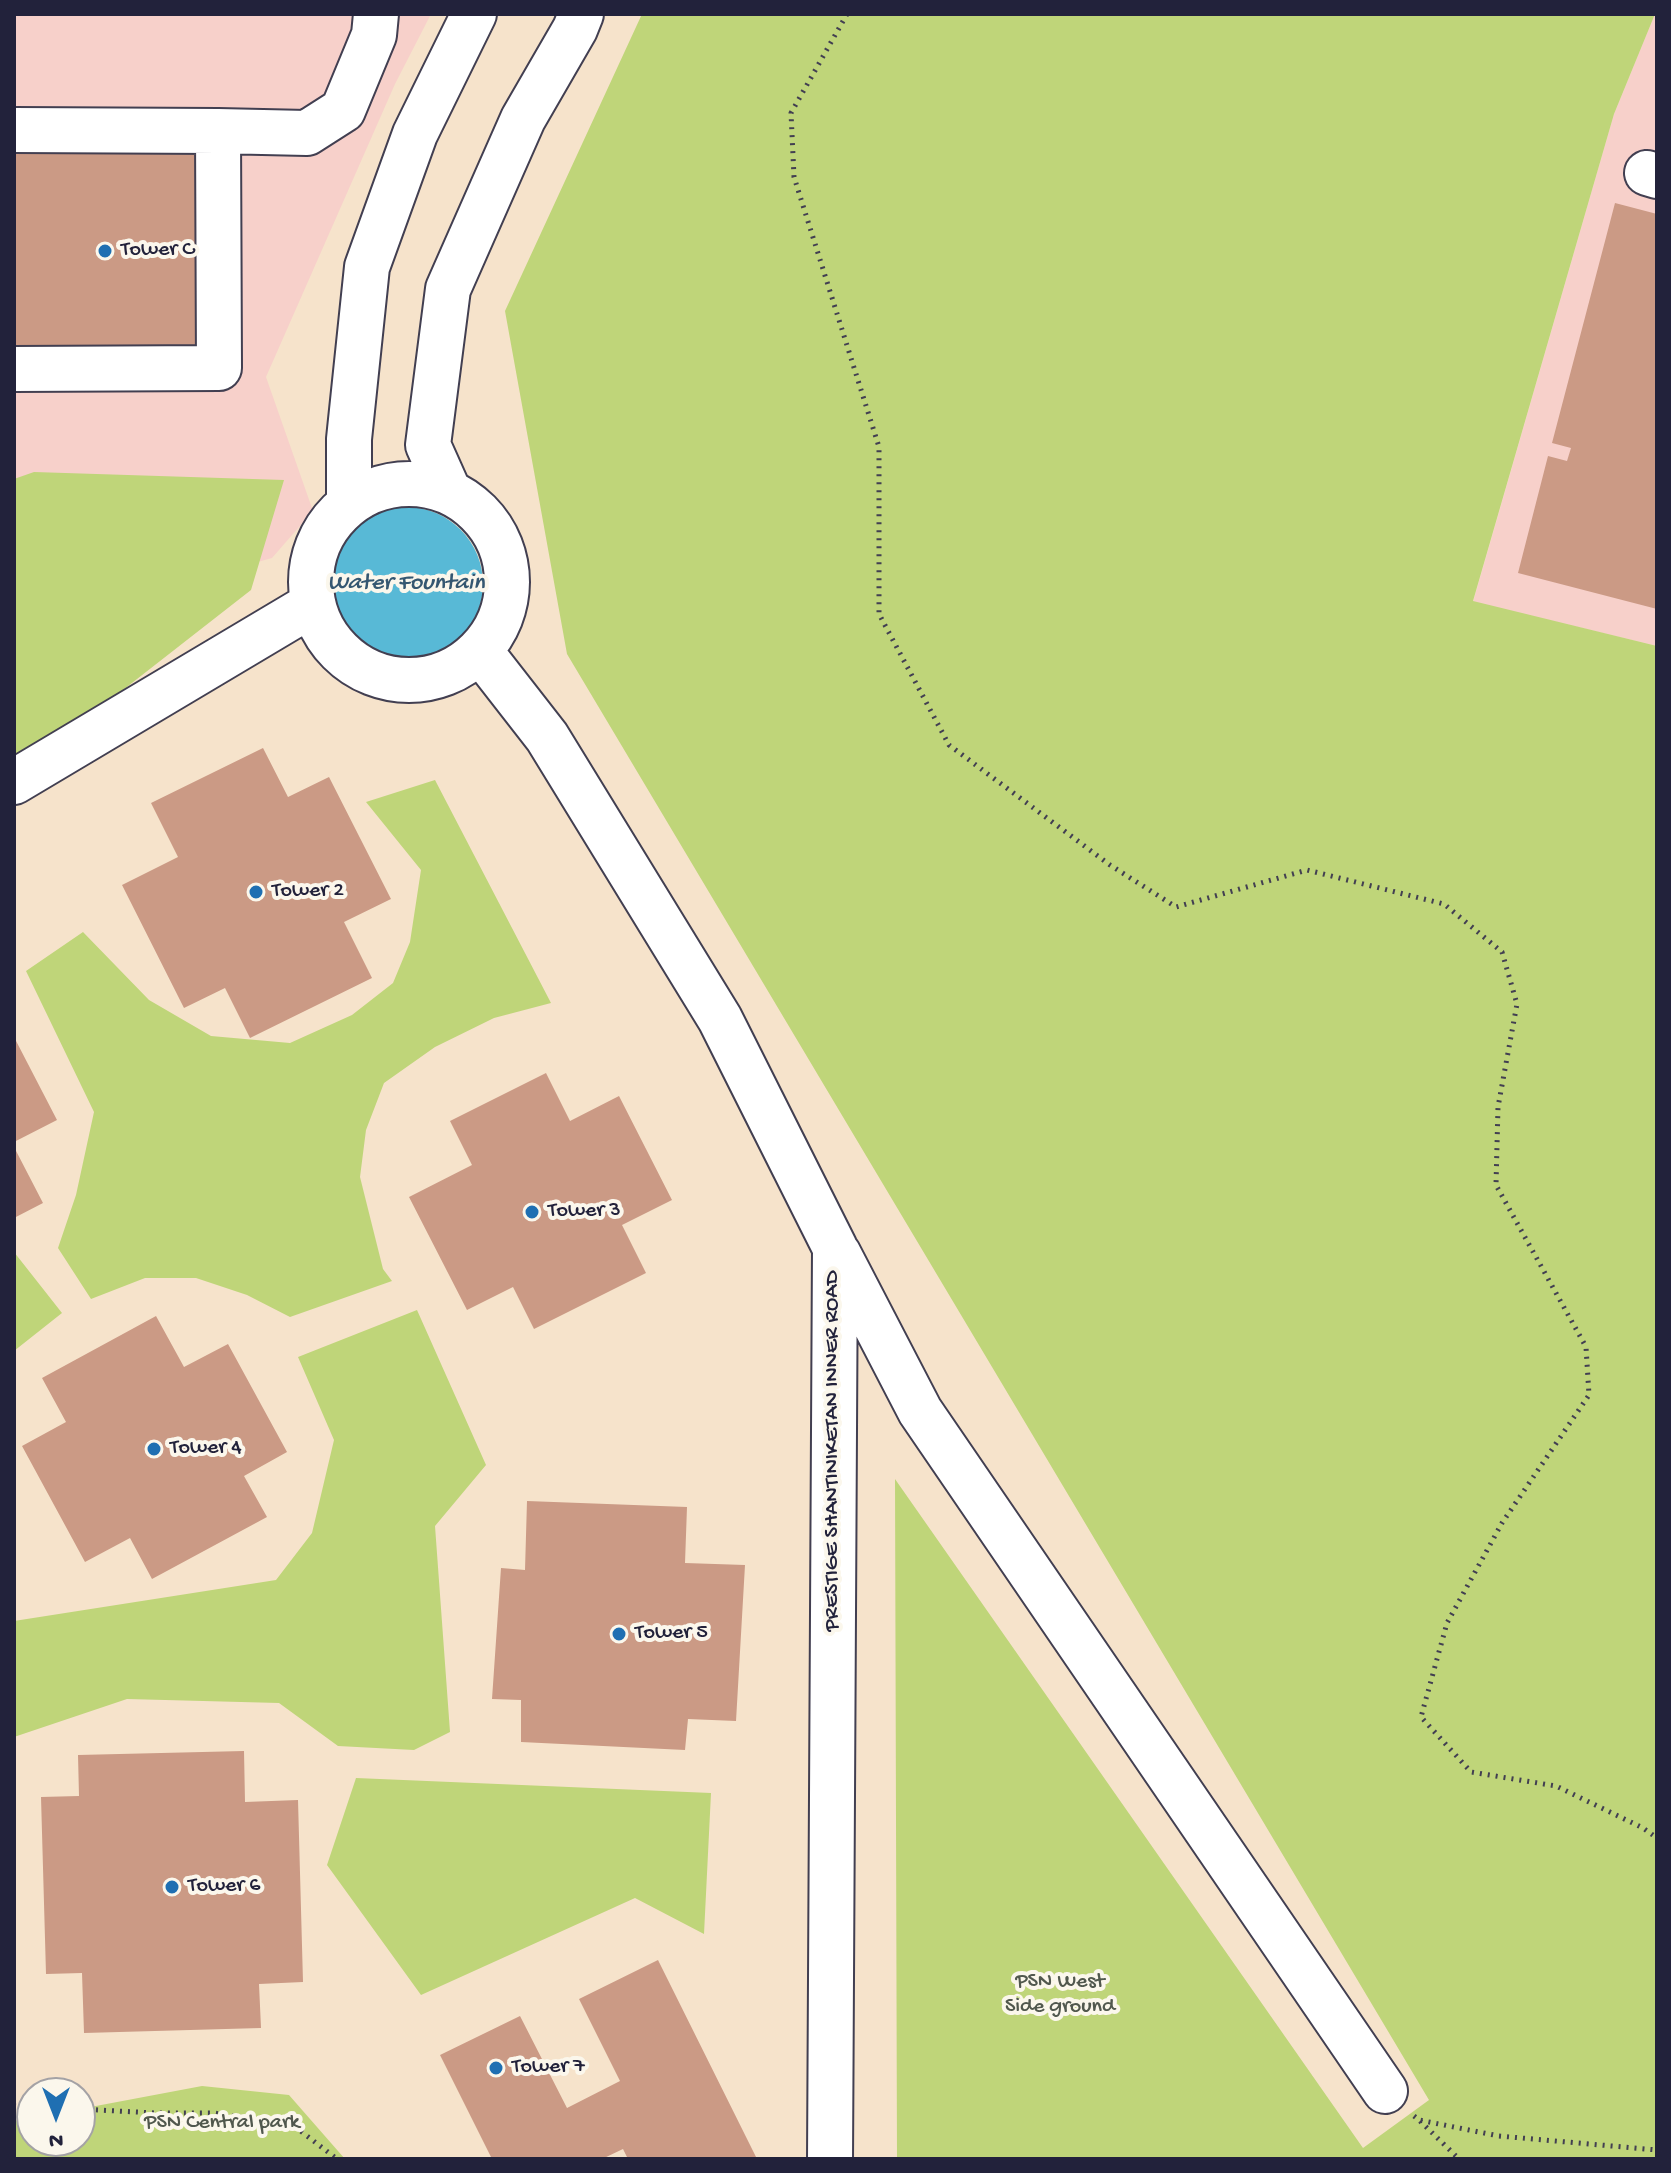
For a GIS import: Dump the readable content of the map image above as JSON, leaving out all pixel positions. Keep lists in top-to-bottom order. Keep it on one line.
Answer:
{"streets":{"street":["PRESTIGE SHANTINIKETAN INNER ROAD"]},"water":["Water Fountain"],"parks":["PSN West Side ground","PSN Central park"],"places":["Tower C","Tower 2","Tower 3","Tower 4","Tower 5","Tower 6","Tower 7"],"north":"bottom"}
